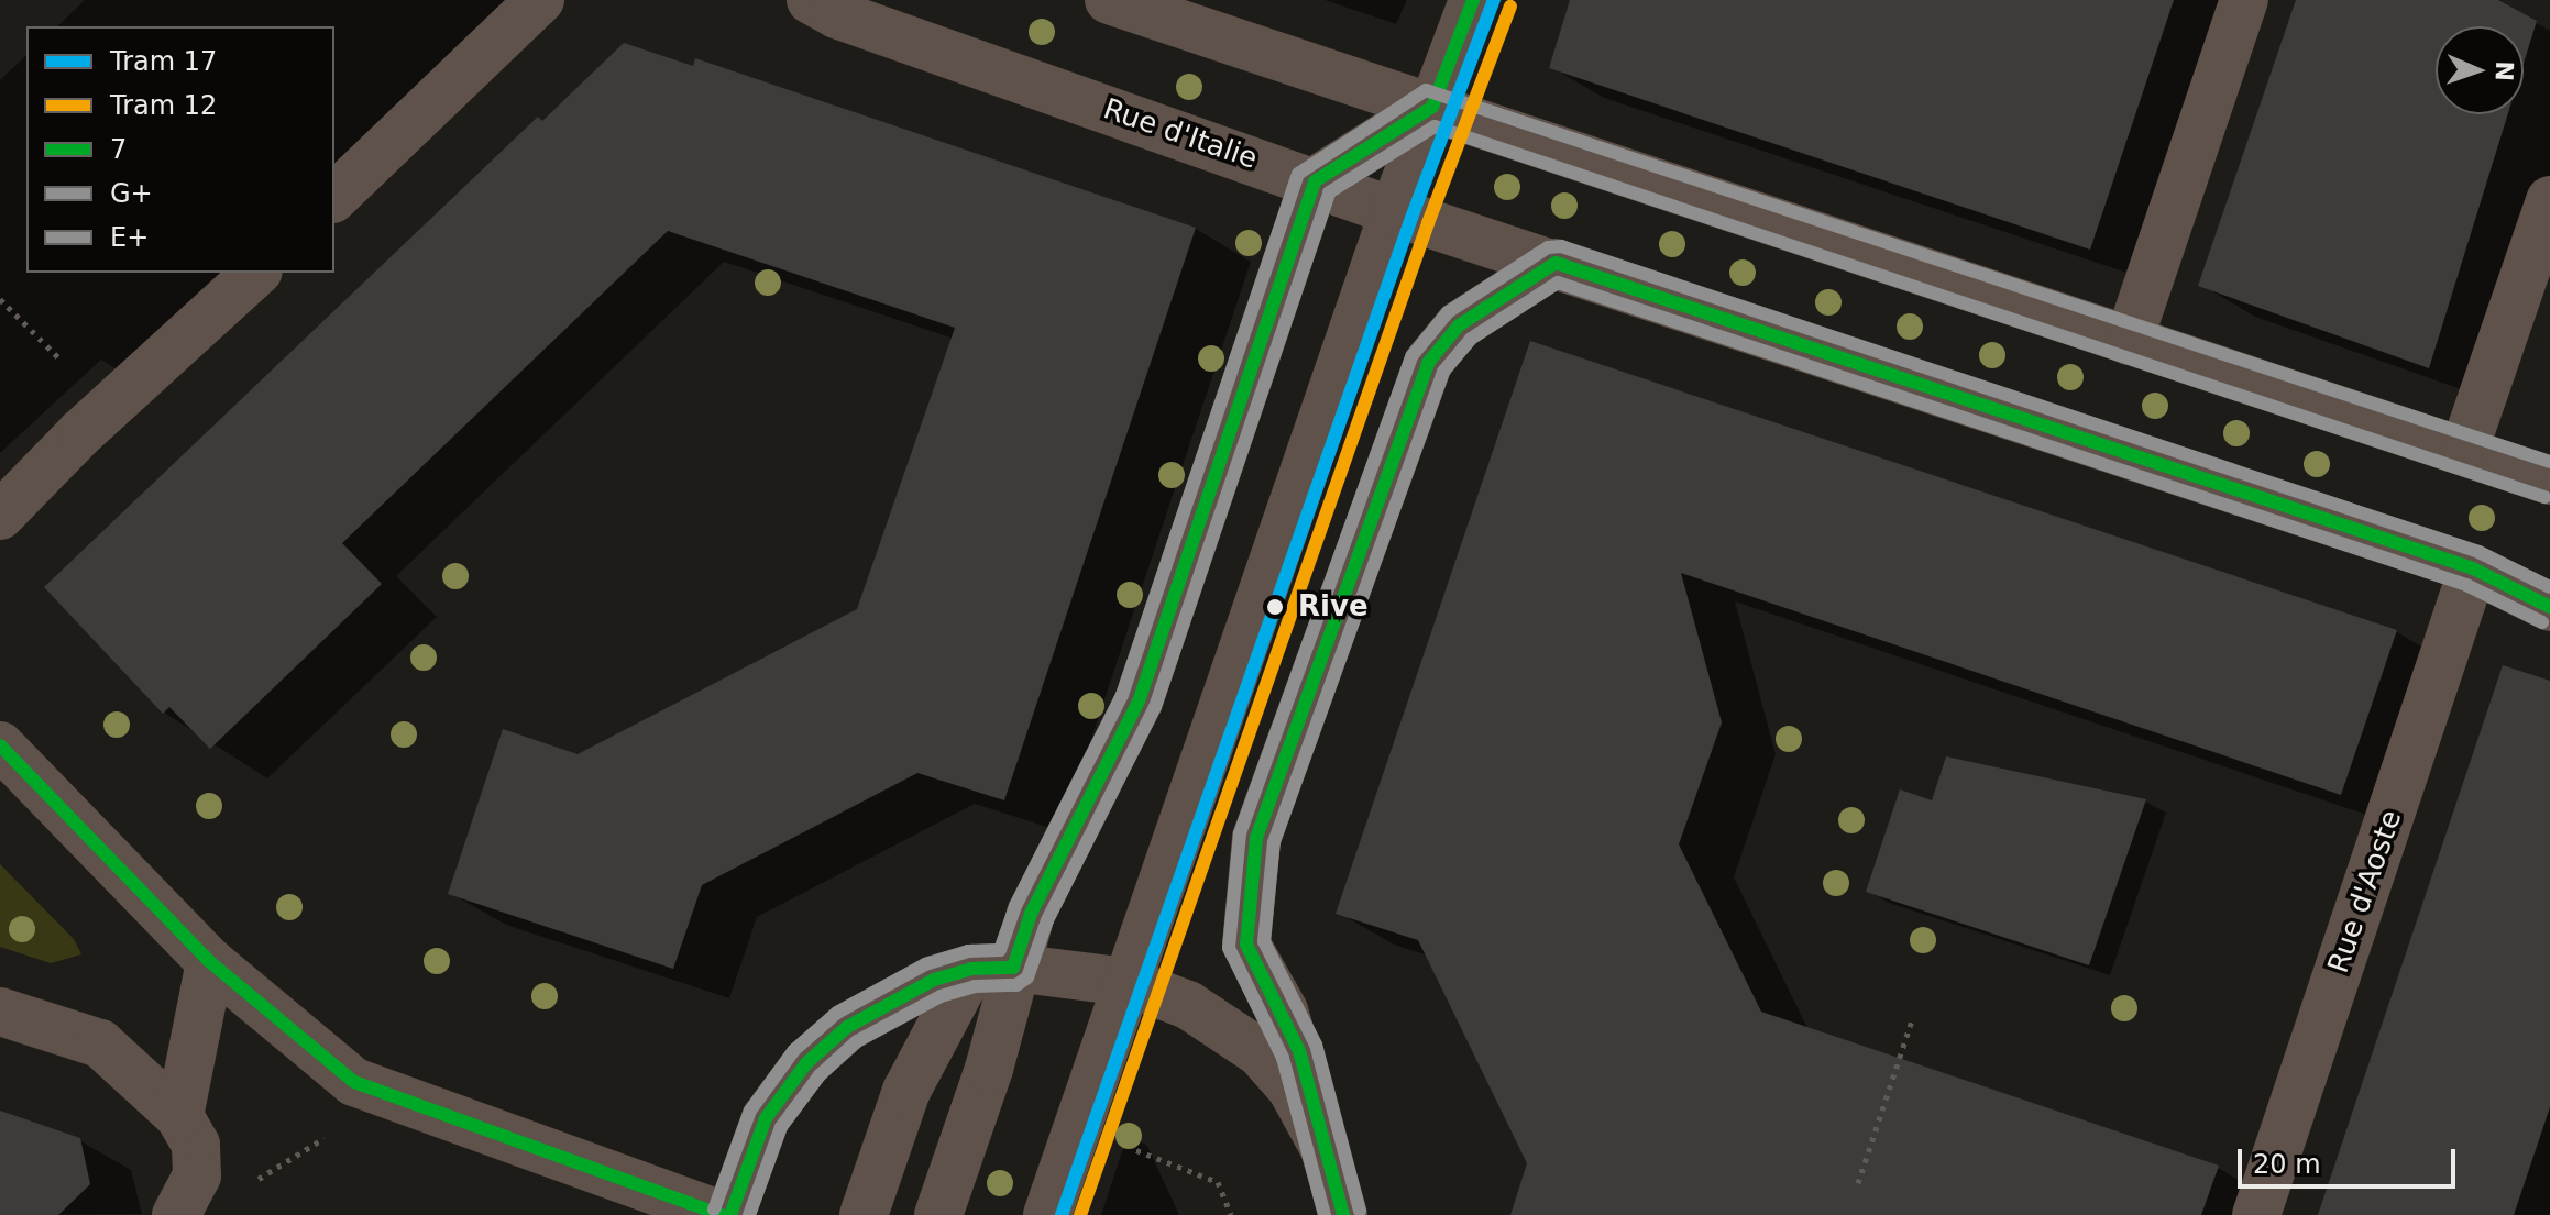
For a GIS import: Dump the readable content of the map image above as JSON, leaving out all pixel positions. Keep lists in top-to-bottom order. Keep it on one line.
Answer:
{"streets":{"street":["Rue d'Italie","Rue d'Aoste"]},"crossings":[["Rue d'Italie","Rue d'Aoste"]],"places":["Rive"],"lines":["tram line 17","transit line 7","tram line 12","transit line E+","transit line G+"],"legend":["Tram 17","Tram 12","7","G+","E+"],"scale_bar":"20 m","north":"right"}
